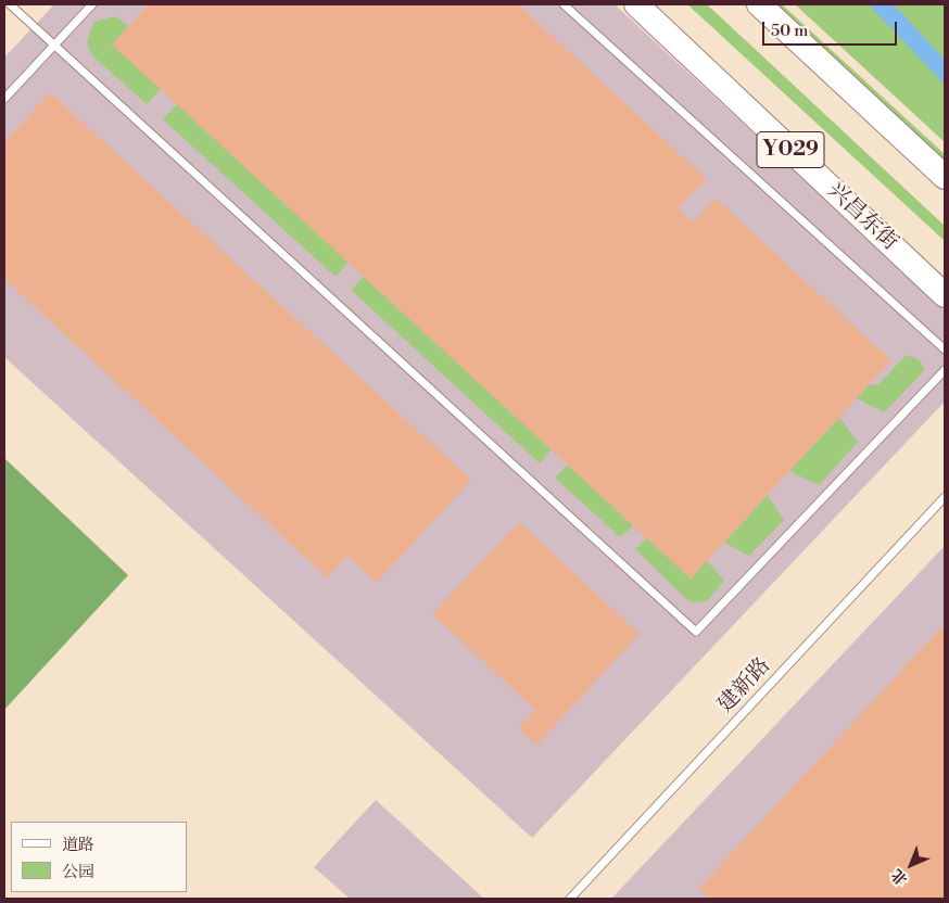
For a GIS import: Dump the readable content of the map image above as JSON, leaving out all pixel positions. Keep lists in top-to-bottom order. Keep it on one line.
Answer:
{"streets":{"main road":["Y029","兴昌东街"],"lane":["建新路"]},"legend":["道路","公园"],"scale_bar":"50 m","north":"bottom left"}
